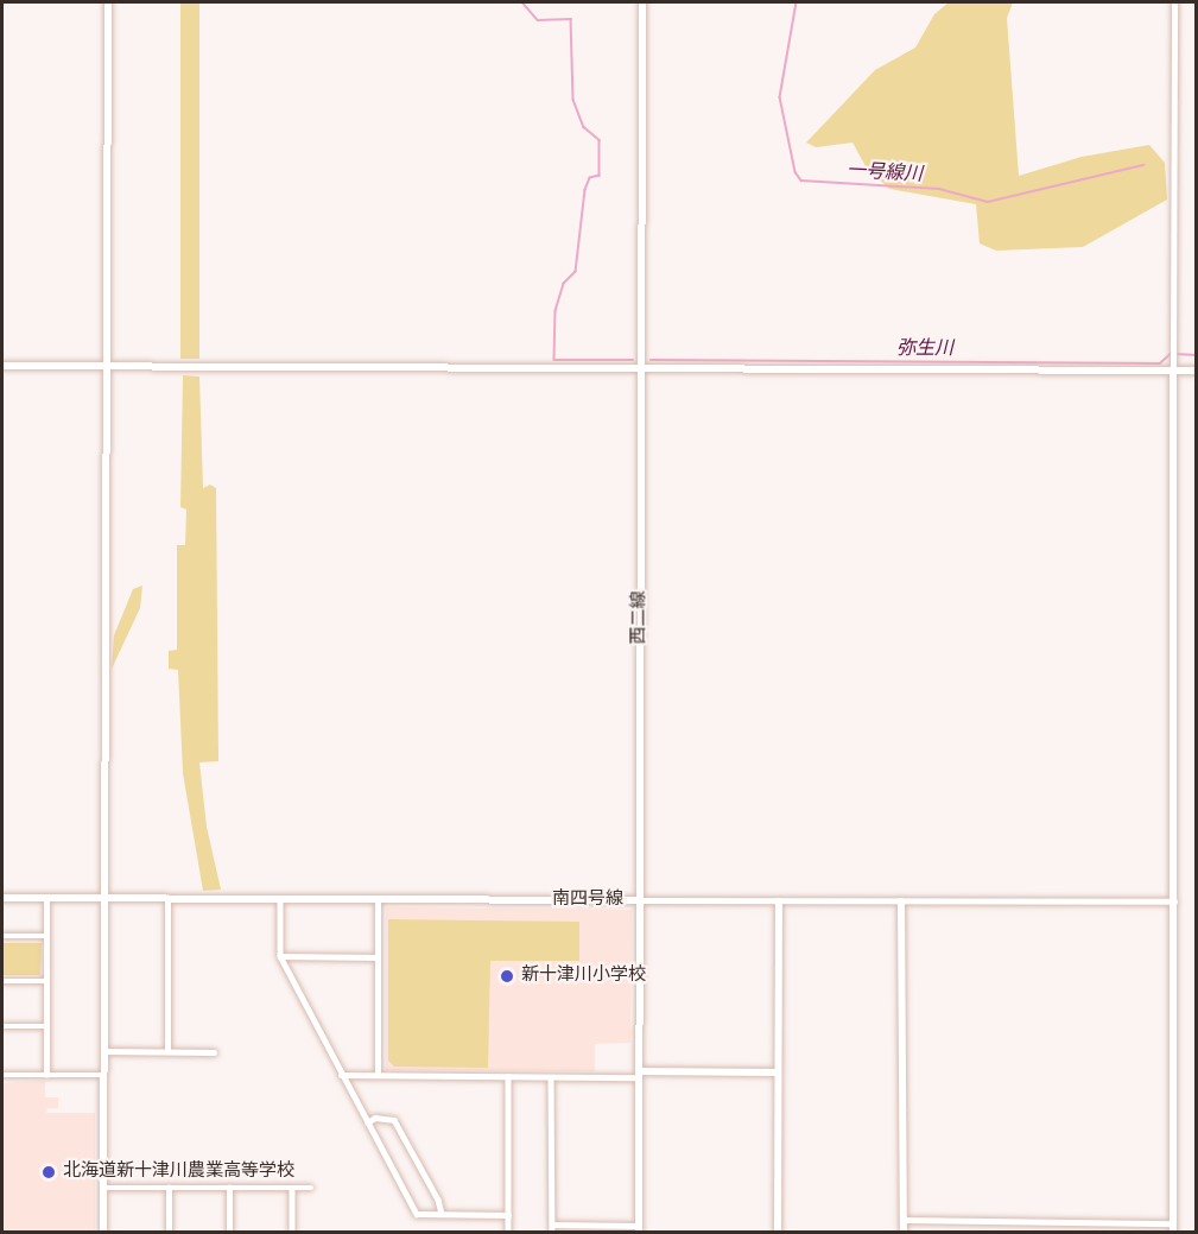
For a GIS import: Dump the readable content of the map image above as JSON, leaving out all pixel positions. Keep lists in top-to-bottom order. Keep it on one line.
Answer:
{"streets":{"street":["西二線","南四号線"]},"crossings":[["西二線","南四号線"]],"water":["一号線川","弥生川"],"places":["新十津川小学校","北海道新十津川農業高等学校"]}
